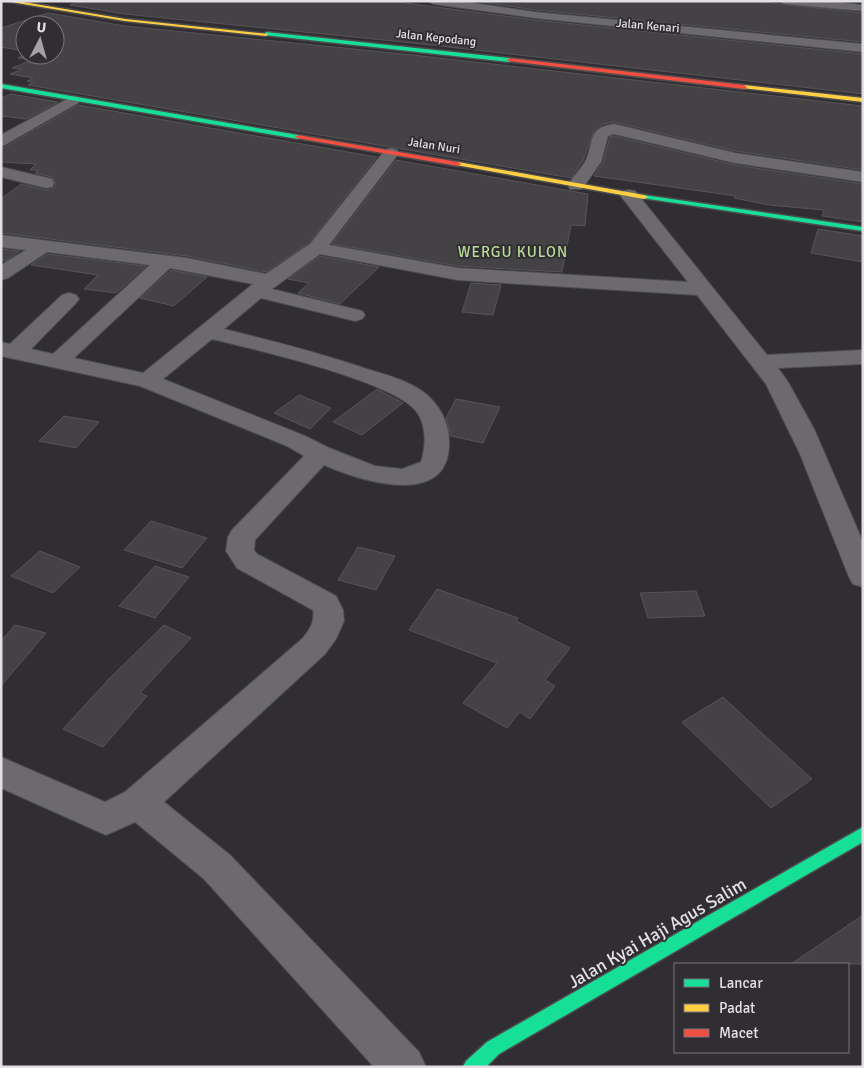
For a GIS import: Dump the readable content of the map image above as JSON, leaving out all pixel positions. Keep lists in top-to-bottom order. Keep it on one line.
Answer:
{"streets":{"street":["Jalan Kenari","Jalan Kepodang","Jalan Nuri","Jalan Kyai Haji Agus Salim"]},"districts":["WERGU KULON"],"legend":["Lancar","Padat","Macet"],"north":"top"}
